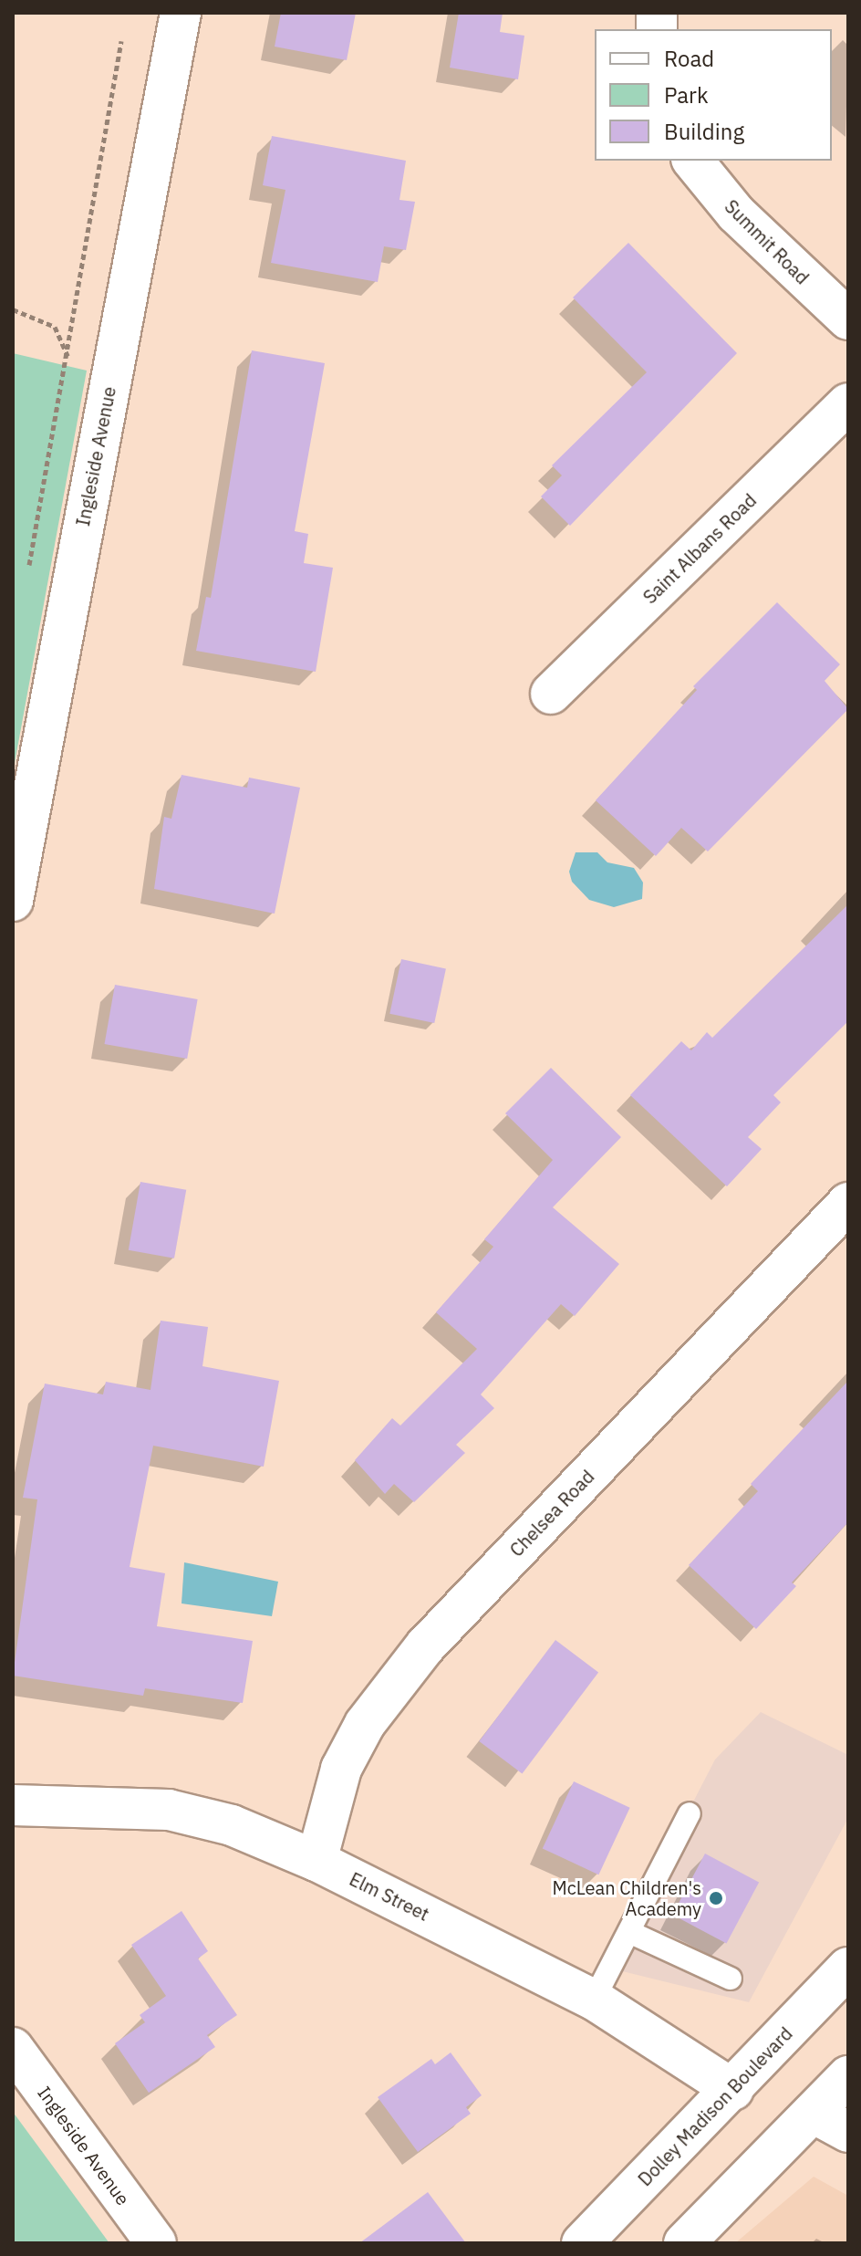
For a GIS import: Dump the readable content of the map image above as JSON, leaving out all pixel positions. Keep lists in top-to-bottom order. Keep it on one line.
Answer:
{"streets":{"street":["Summit Road","Ingleside Avenue","Saint Albans Road","Chelsea Road","Elm Street","Dolley Madison Boulevard"]},"crossings":[["Chelsea Road","Elm Street"],["Elm Street","Dolley Madison Boulevard"]],"places":["McLean Children's Academy"],"legend":["Road","Park","Building"]}
